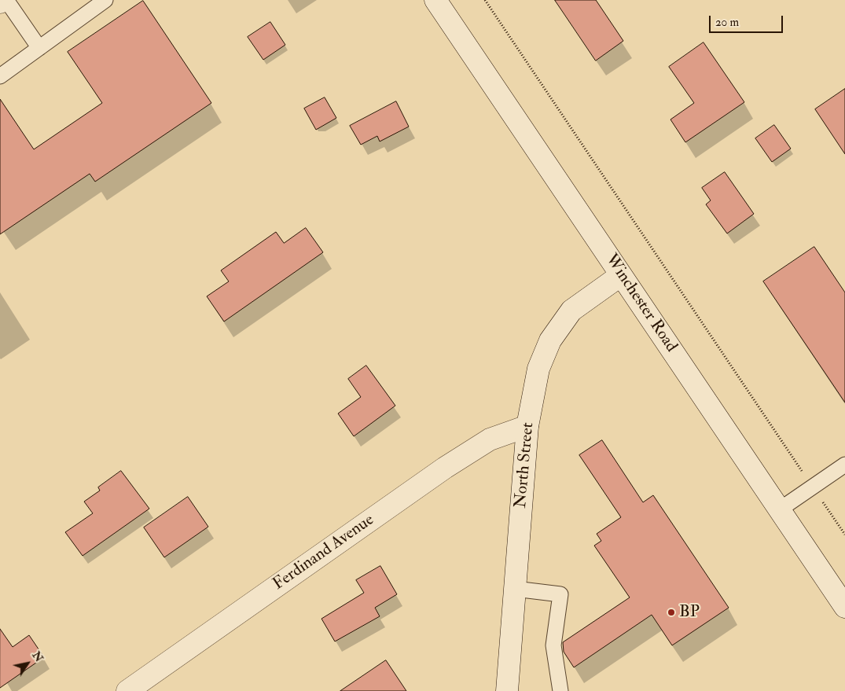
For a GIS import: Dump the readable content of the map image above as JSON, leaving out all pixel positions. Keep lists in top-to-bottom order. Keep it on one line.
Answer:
{"streets":{"street":["Winchester Road","North Street","Ferdinand Avenue"]},"crossings":[["Winchester Road","North Street"],["North Street","Ferdinand Avenue"]],"places":["BP"],"scale_bar":"20 m","north":"top right"}
